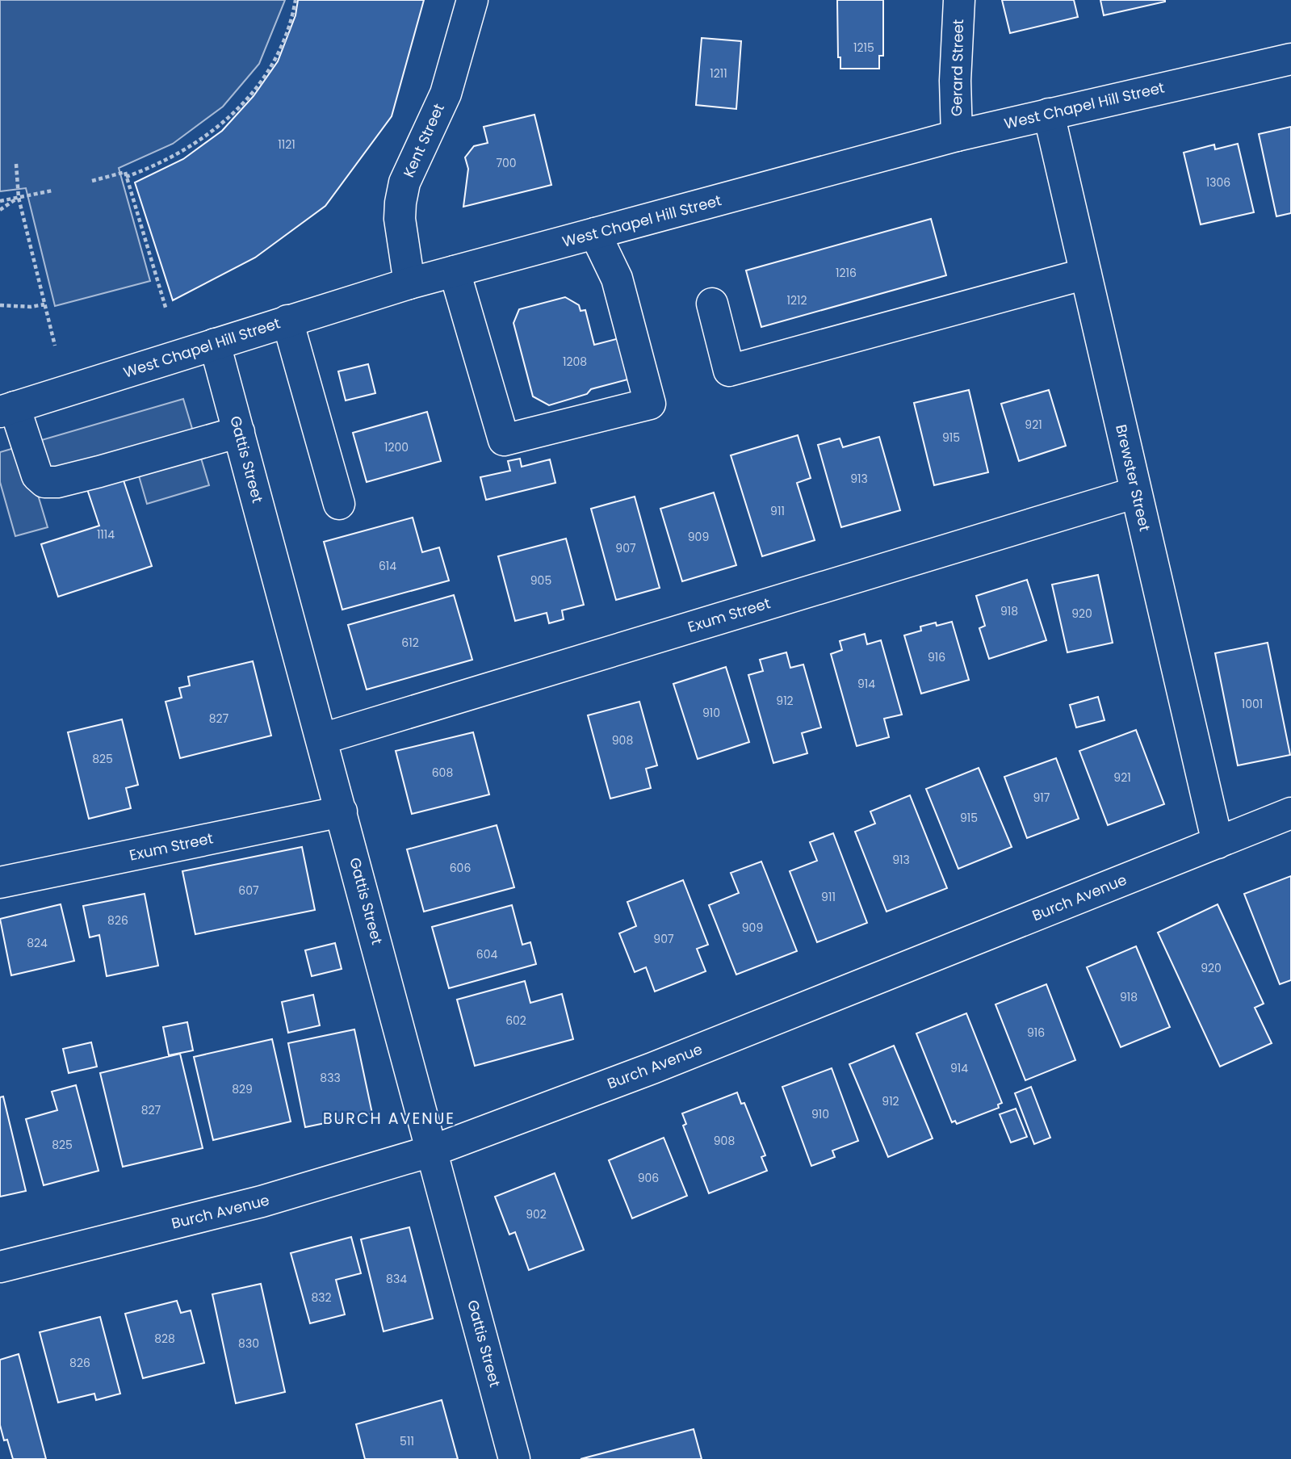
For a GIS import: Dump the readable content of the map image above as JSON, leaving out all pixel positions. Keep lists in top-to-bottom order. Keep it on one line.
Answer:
{"streets":{"street":["Gerard Street","West Chapel Hill Street","Kent Street","Gattis Street","Brewster Street","Exum Street","Burch Avenue"]},"crossings":[["Gerard Street","West Chapel Hill Street"],["West Chapel Hill Street","Kent Street"],["West Chapel Hill Street","Gattis Street"],["West Chapel Hill Street","Brewster Street"],["Gattis Street","Exum Street"],["Gattis Street","Burch Avenue"],["Brewster Street","Exum Street"],["Brewster Street","Burch Avenue"]],"districts":["BURCH AVENUE"],"house_numbers":["1215","1211","1121","700","1306","1216","1212","1208","921","915","1200","913","911","1114","909","907","614","905","918","920","612","916","914","912","1001","910","827","908","825","608","921","917","915","913","606","607","911","826","909","907","824","604","920","918","602","916","914","833","829","912","827","910","908","825","906","902","834","832","828","830","826","511"]}
